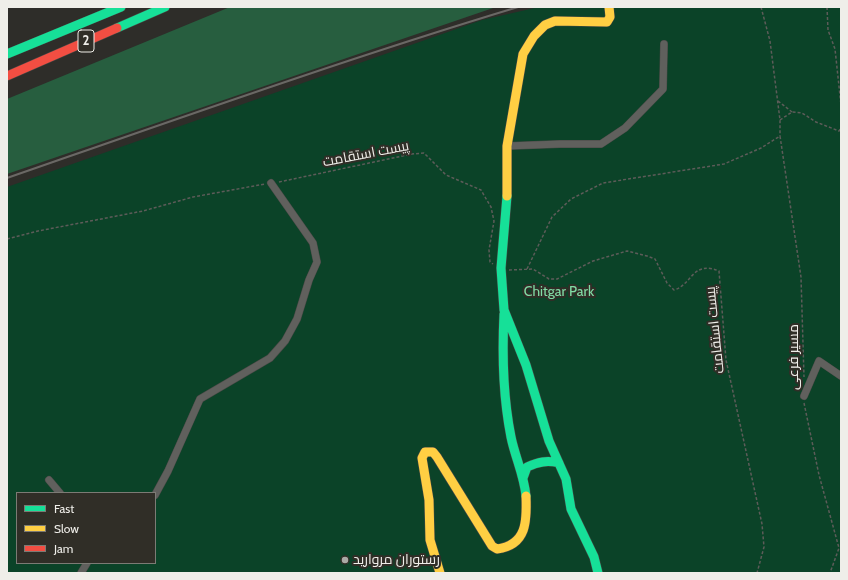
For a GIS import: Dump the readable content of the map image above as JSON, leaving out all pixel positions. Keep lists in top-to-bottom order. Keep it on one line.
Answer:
{"streets":{"main road":["2"],"path":["پیست استقامت","مسیر فرعی"]},"parks":["Chitgar Park"],"places":["رستوران مروارید"],"legend":["Fast","Slow","Jam"]}
